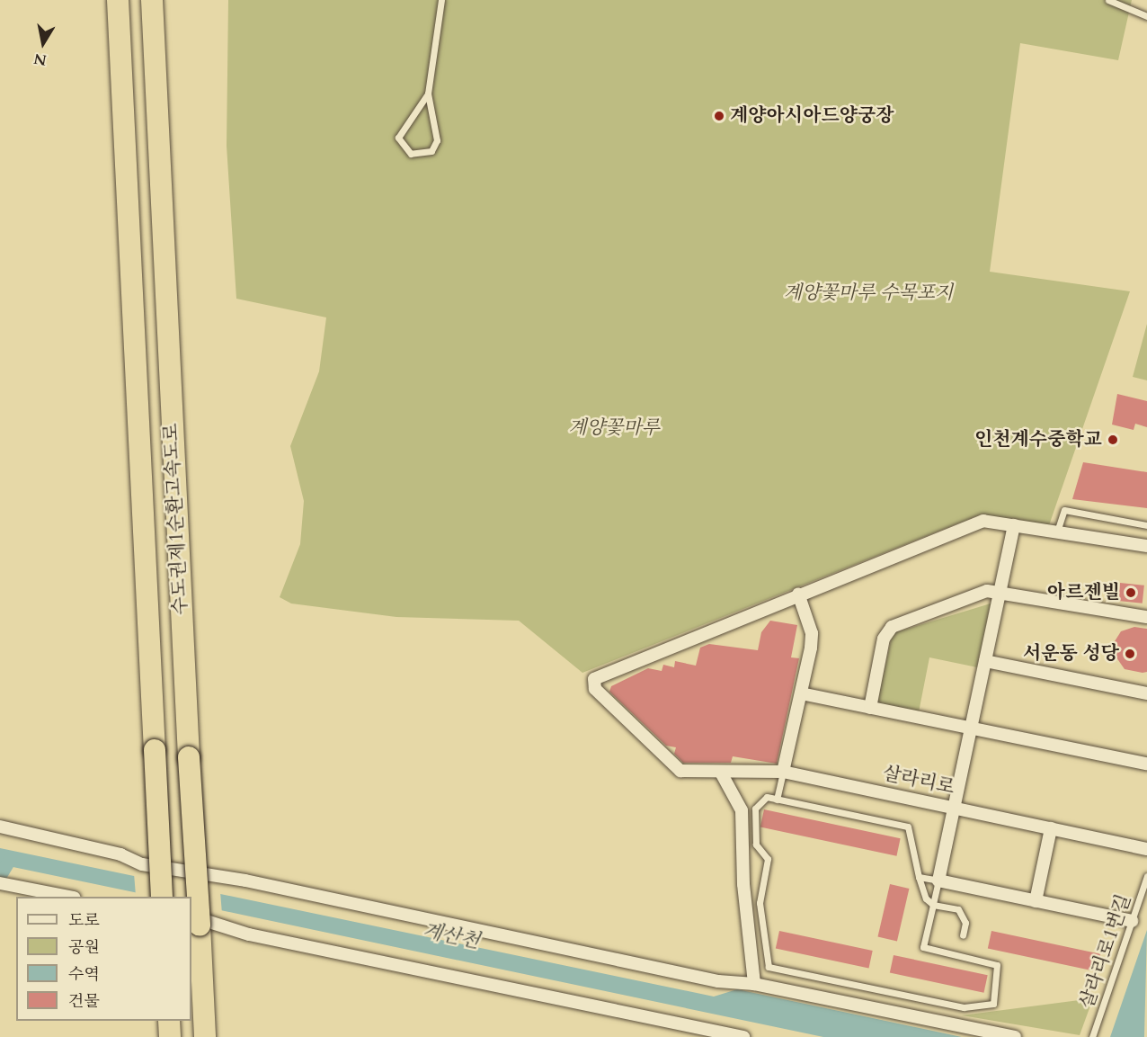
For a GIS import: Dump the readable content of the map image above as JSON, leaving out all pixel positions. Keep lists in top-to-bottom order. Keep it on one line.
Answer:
{"streets":{"highway":["수도권제1순환고속도로"],"street":["살라리로"],"lane":["살라리로1번길"]},"water":["계산천"],"parks":["계양꽃마루 수목포지","계양꽃마루"],"places":["계양아시아드양궁장","인천계수중학교","아르젠빌","서운동 성당"],"legend":["도로","공원","수역","건물"],"north":"bottom"}
